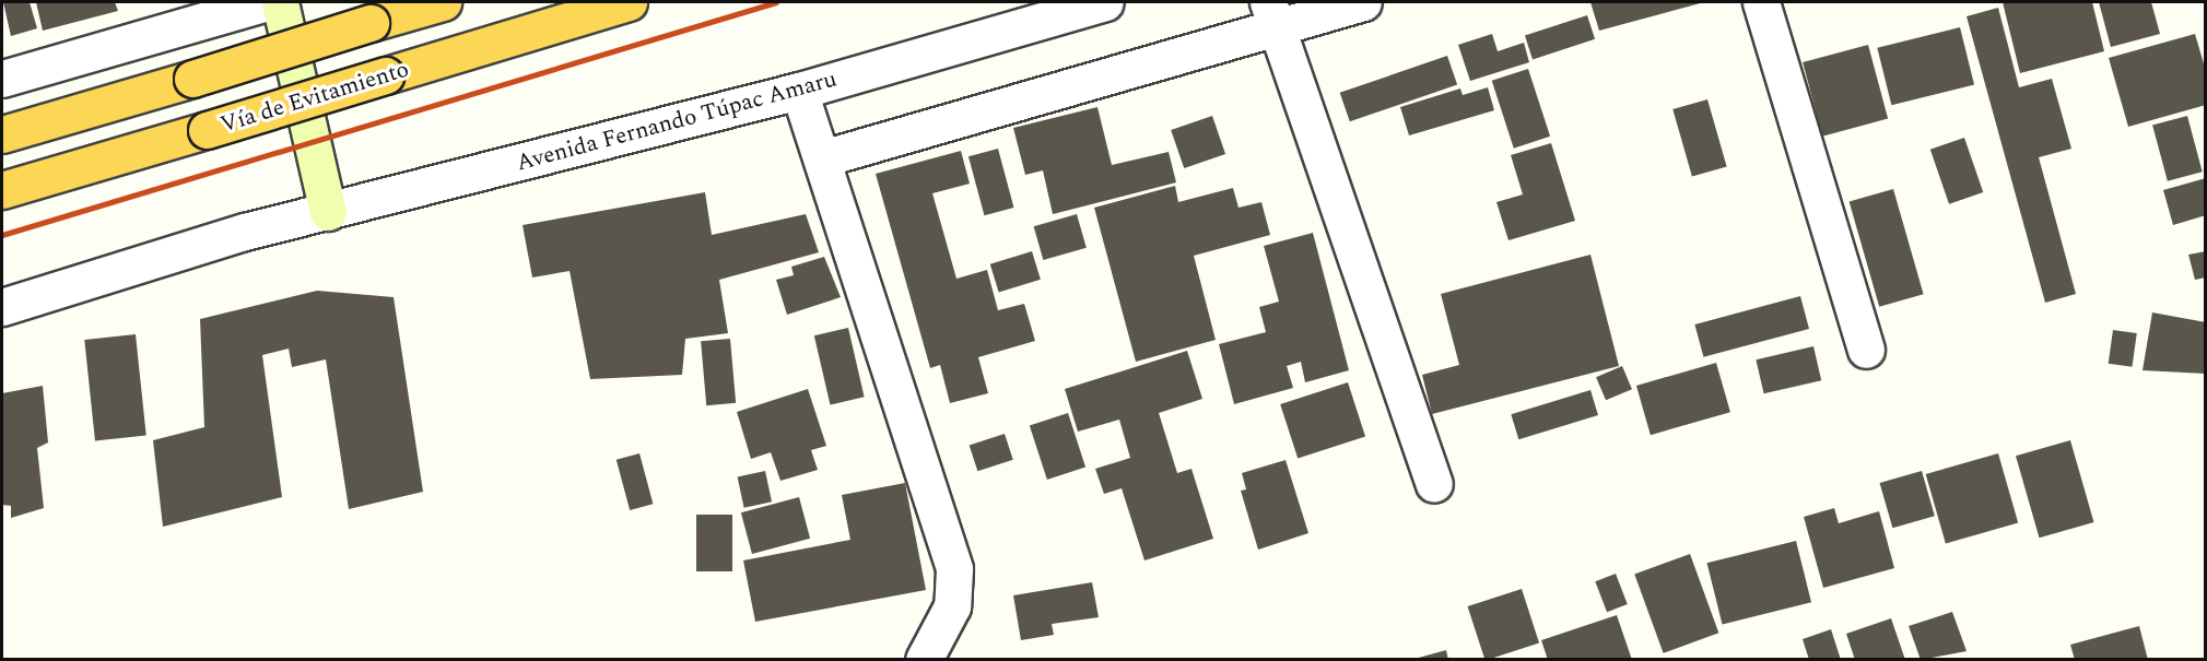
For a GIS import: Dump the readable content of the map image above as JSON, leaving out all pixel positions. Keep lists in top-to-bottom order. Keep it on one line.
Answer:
{"streets":{"highway":["Vía de Evitamiento"],"street":["Avenida Fernando Túpac Amaru"]}}
